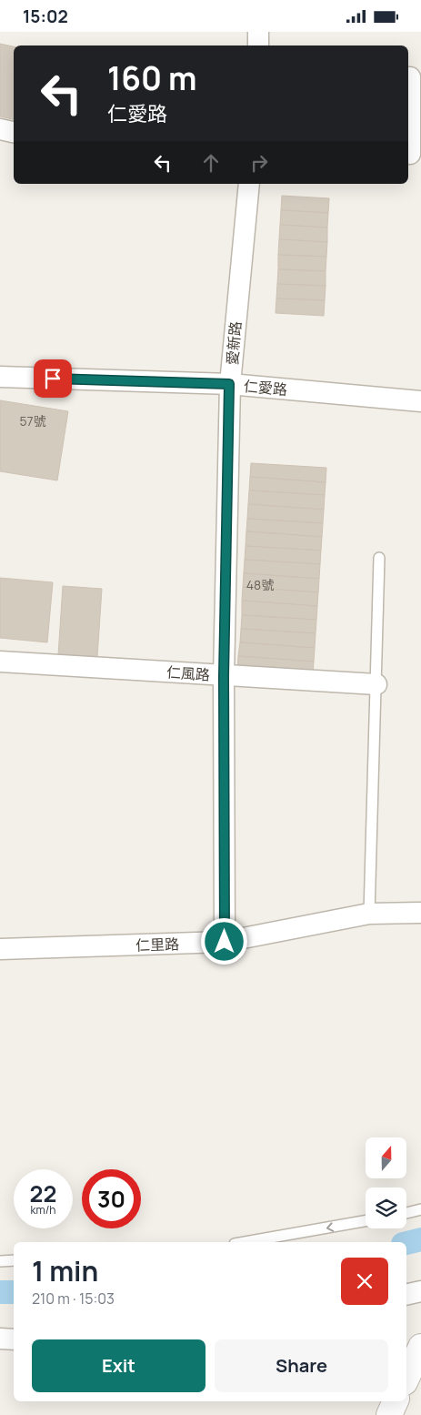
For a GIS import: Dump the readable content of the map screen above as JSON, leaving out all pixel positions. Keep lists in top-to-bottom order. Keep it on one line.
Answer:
{"streets":{"street":["愛新路","仁愛路","仁風路","仁里路"]},"crossings":[["愛新路","仁愛路"],["愛新路","仁風路"],["愛新路","仁里路"]],"house_numbers":["57號","48號"],"north":"top","page":{"status":"15:02","turn":["160 m","仁愛路"],"speed":"22 km/h","limit":"30","heading":["1 min","210 m · 15:03"],"buttons":["Exit","Share"]}}
